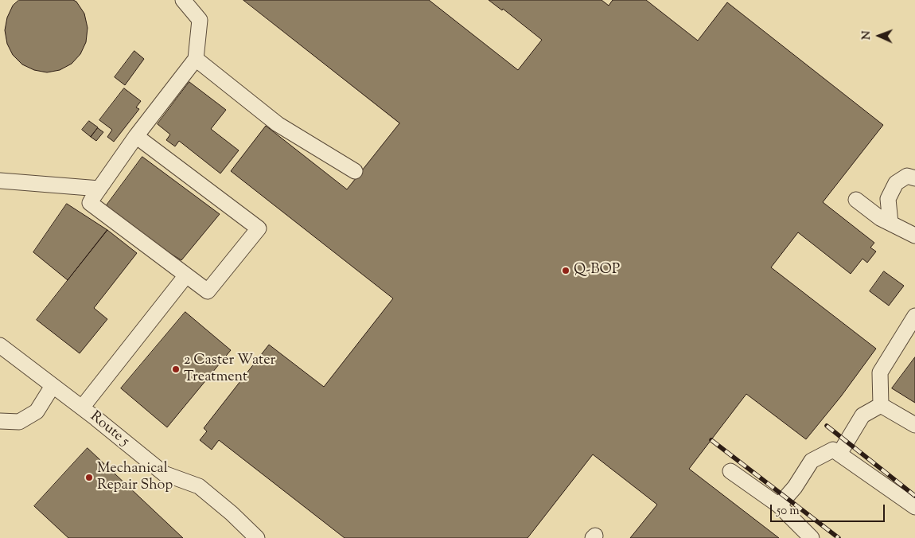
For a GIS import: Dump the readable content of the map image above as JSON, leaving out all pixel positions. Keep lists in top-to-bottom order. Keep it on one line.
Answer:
{"streets":{"street":["Route 5"]},"places":["Q-BOP","2 Caster Water Treatment","Mechanical Repair Shop"],"scale_bar":"50 m","north":"left"}
